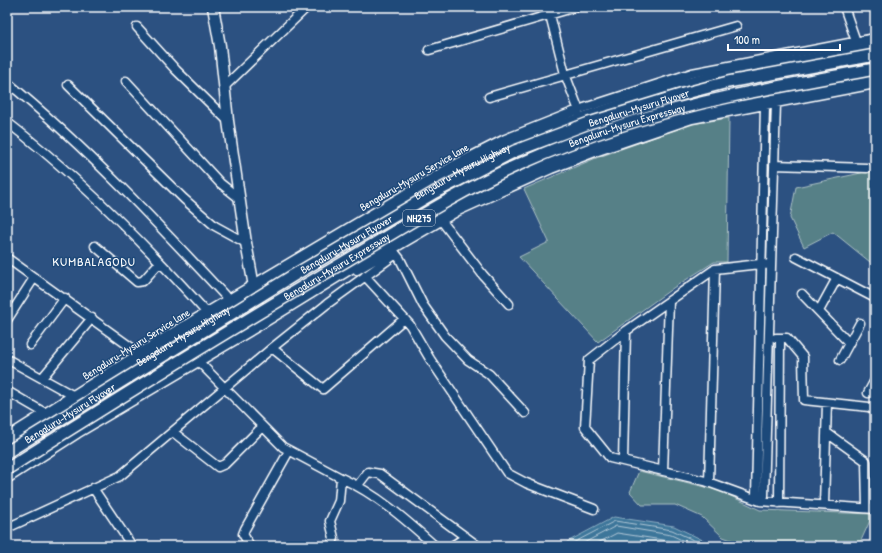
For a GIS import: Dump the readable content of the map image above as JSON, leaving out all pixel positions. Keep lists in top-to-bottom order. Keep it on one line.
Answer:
{"streets":{"highway":["Bengaluru-Mysuru Flyover","Bengaluru-Mysuru Expressway","Bengaluru-Mysuru Highway","NH275"],"street":["Bengaluru-Mysuru Service lane"]},"crossings":[["Bengaluru-Mysuru Highway","Bengaluru-Mysuru Service lane"],["Bengaluru-Mysuru Highway","NH275"]],"districts":["KUMBALAGODU"],"scale_bar":"100 m"}
